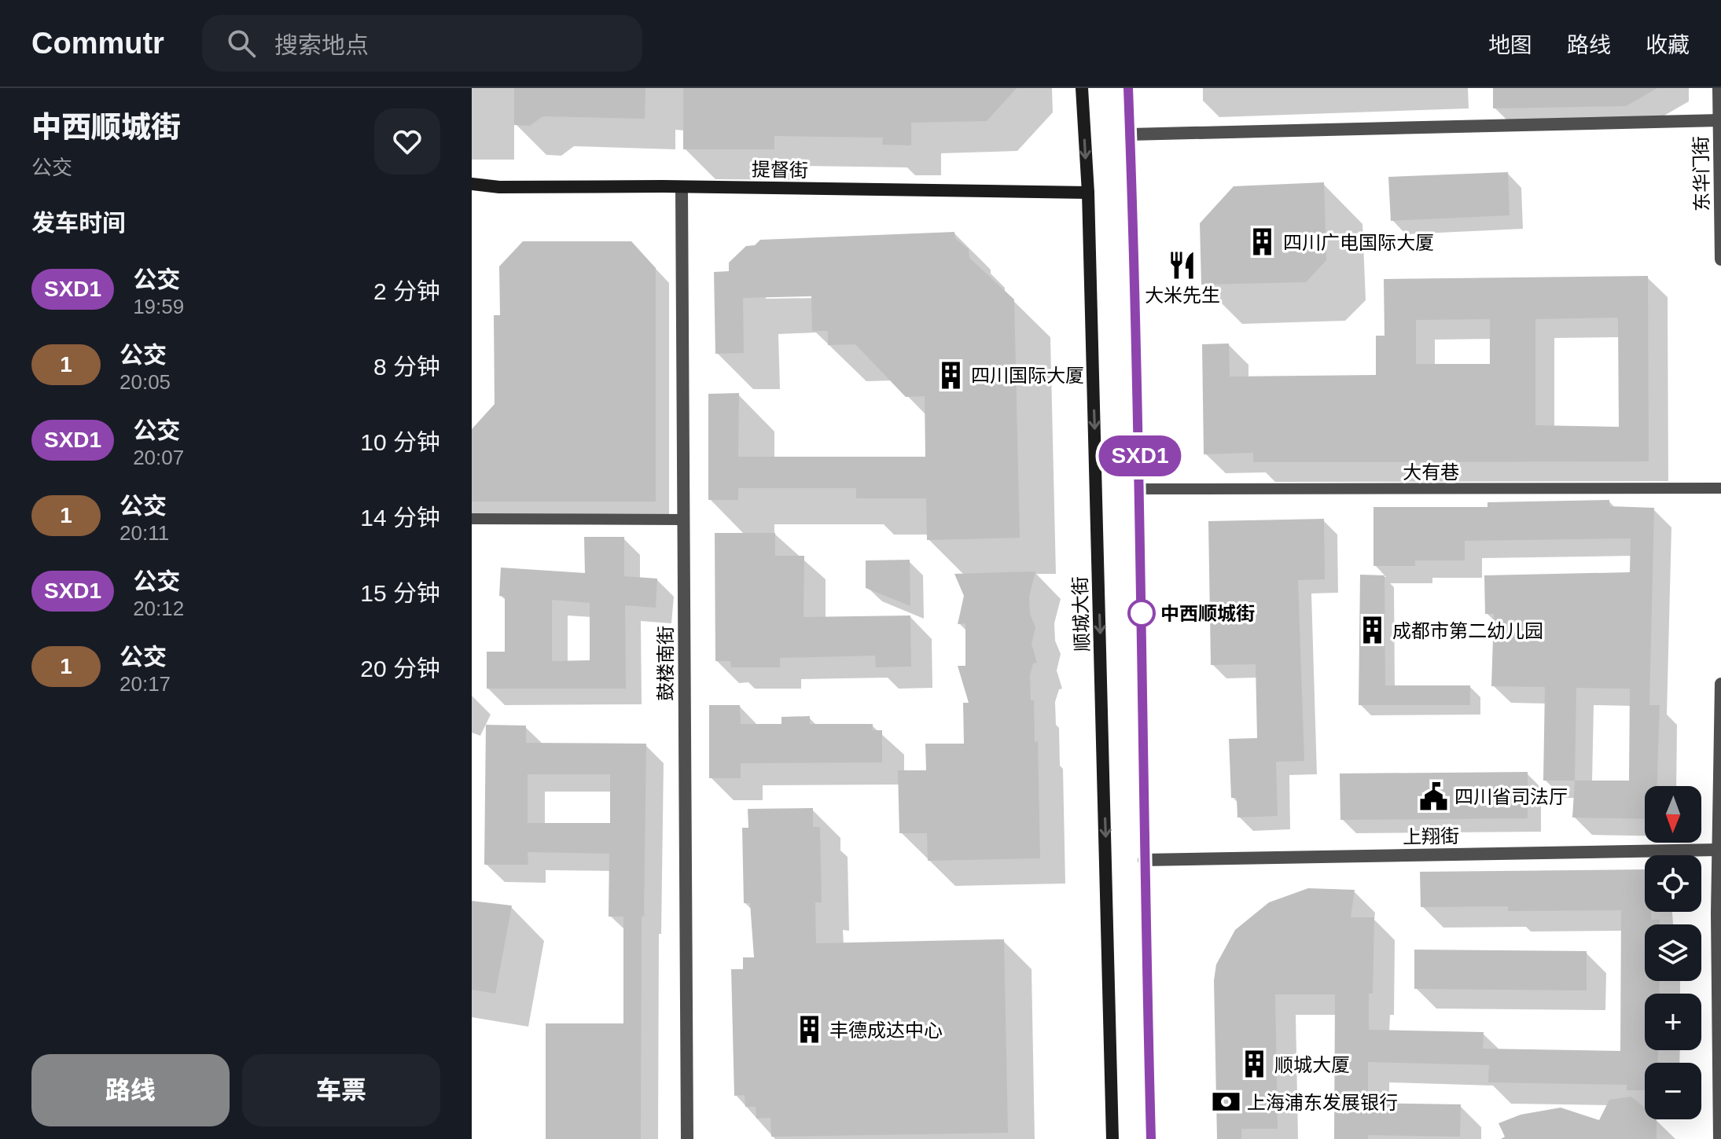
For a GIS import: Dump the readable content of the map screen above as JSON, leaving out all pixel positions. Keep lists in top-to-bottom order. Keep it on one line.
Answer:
{"streets":{"main road":["提督街","顺城大街"],"street":["东华门街","鼓楼南街","上翔街"],"lane":["大有巷"]},"crossings":[["提督街","顺城大街"],["提督街","鼓楼南街"]],"places":{"building":["四川广电国际大厦","四川国际大厦","成都市第二幼儿园","丰德成达中心","顺城大厦"],"restaurant":["大米先生"],"other":["中西顺城街"],"public building":["四川省司法厅"],"bank":["上海浦东发展银行"]},"lines":["bus line SXD1"],"north":"bottom","page":{"header":"Commutr","search":"搜索地点","nav":["地图","路线","收藏"],"heading":[["中西顺城街","公交"],"发车时间"],"on_map":"SXD1","list":[{"mark":"SXD1","name":"公交","note":"19:59","value":"2 分钟"},{"mark":"1","name":"公交","note":"20:05","value":"8 分钟"},{"mark":"SXD1","name":"公交","note":"20:07","value":"10 分钟"},{"mark":"1","name":"公交","note":"20:11","value":"14 分钟"},{"mark":"SXD1","name":"公交","note":"20:12","value":"15 分钟"},{"mark":"1","name":"公交","note":"20:17","value":"20 分钟"}],"map_buttons":["+","−"],"buttons":["路线","车票"]}}
